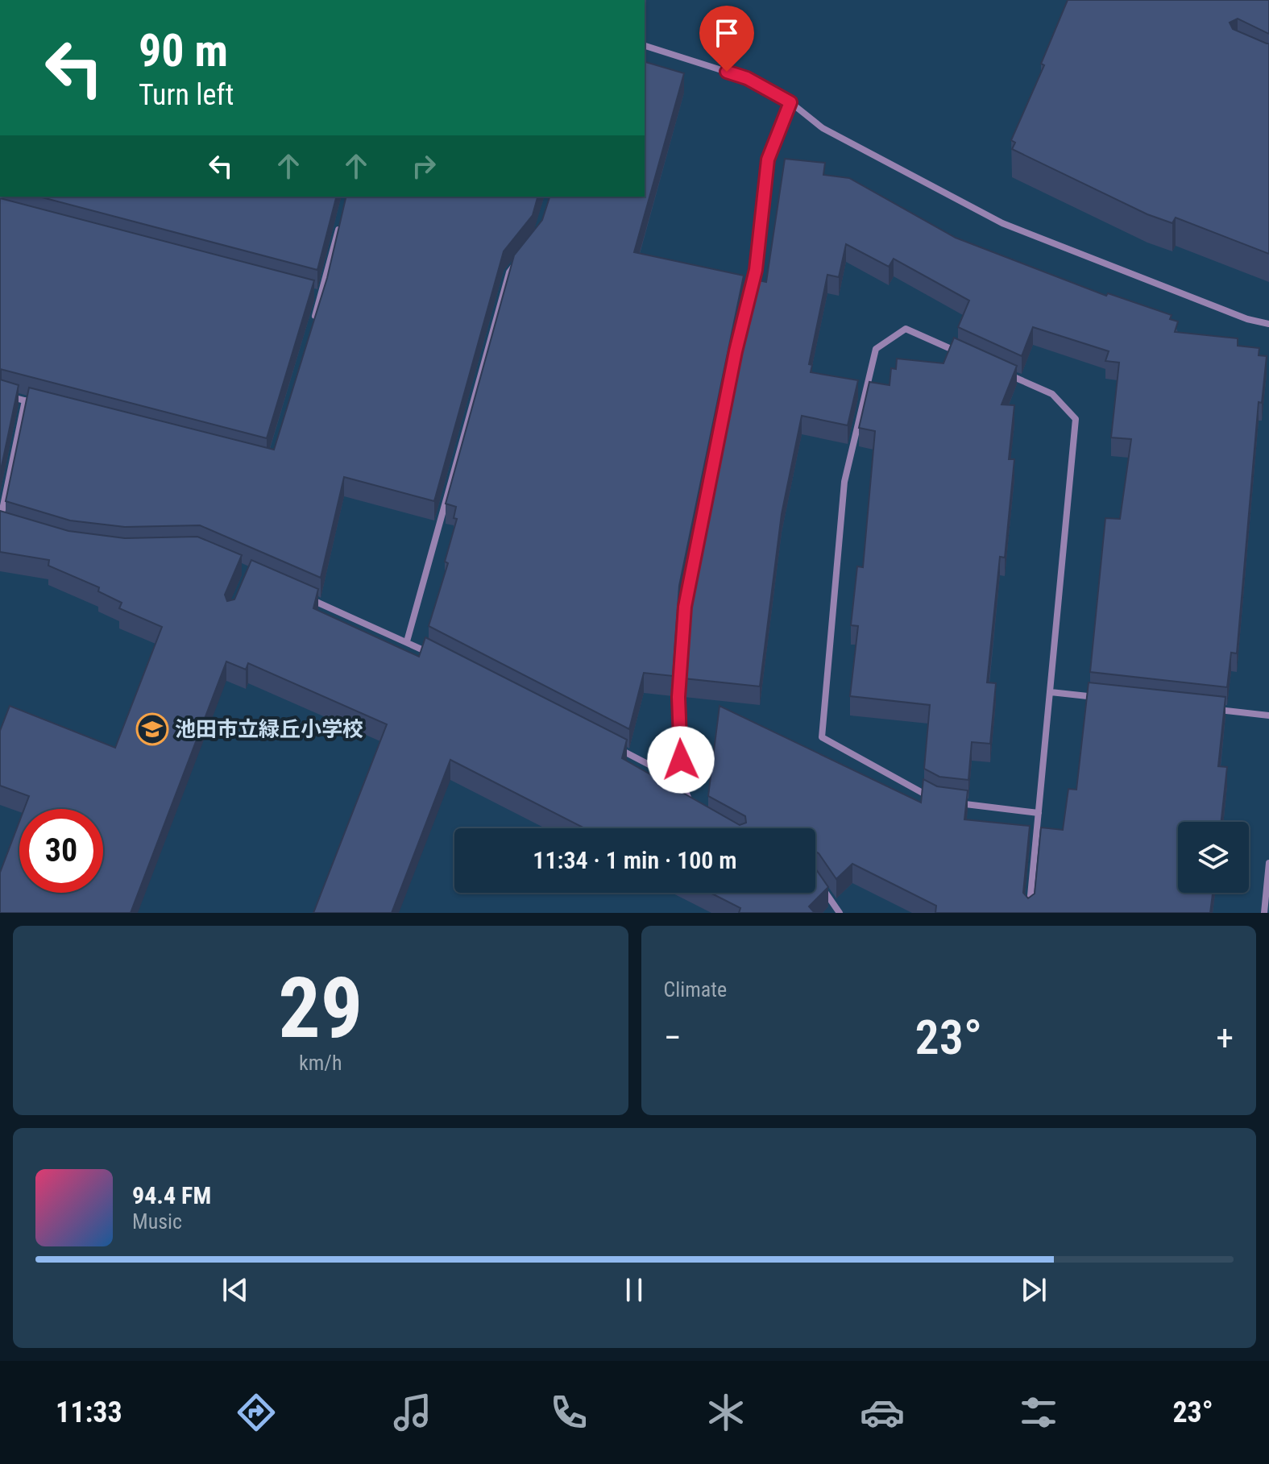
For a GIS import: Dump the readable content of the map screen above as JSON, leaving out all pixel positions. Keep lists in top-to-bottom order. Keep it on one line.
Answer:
{"places":{"school or university":["池田市立緑丘小学校"]},"page":{"turn":["90 m","Turn left"],"limit":"30","trip":"11:34 · 1 min · 100 m","tile":[["29","km/h"],"Climate"],"heat":["−","23°","+"],"song":["94.4 FM","Music"],"tabs":["11:33","23°"]}}
